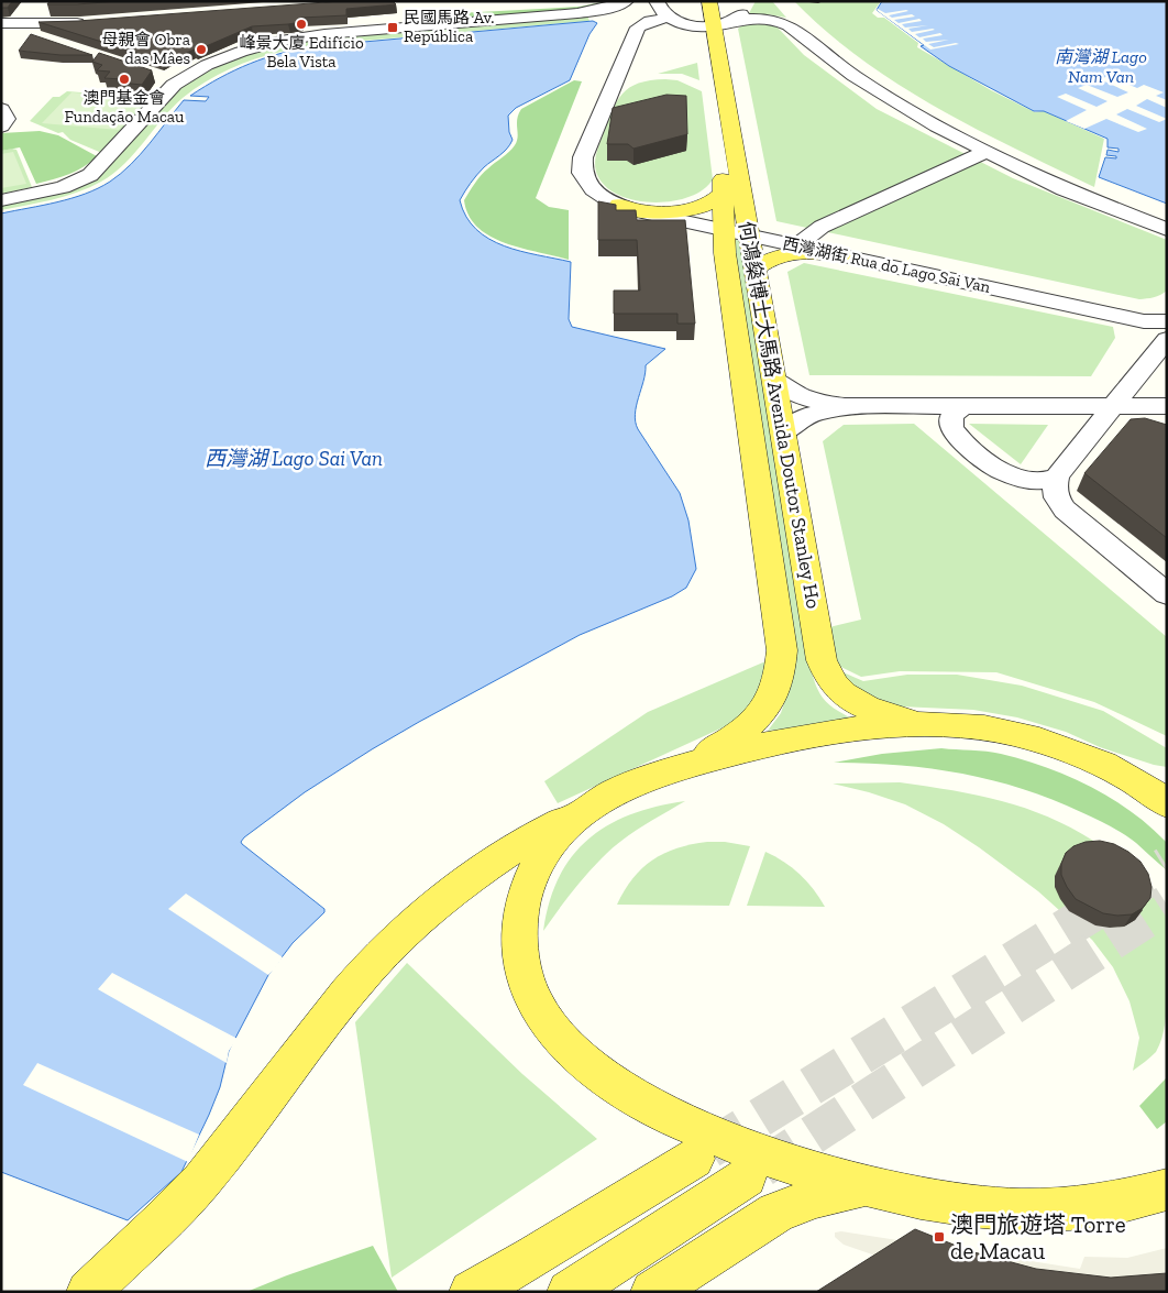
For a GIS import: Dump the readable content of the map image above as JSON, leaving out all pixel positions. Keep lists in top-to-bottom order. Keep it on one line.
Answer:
{"streets":{"main road":["何鴻燊博士大馬路 Avenida Doutor Stanley Ho"],"street":["西灣湖街 Rua do Lago Sai Van"]},"crossings":[["西灣湖街 Rua do Lago Sai Van","何鴻燊博士大馬路 Avenida Doutor Stanley Ho"]],"water":["南灣湖 Lago Nam Van","西灣湖 Lago Sai Van"],"places":{"other":["峰景大廈 Edifício Bela Vista","母親會 Obra das Mâes","澳門基金會 Fundação Macau"],"transit":["民國馬路 Av. República","澳門旅遊塔 Torre de Macau"]}}
